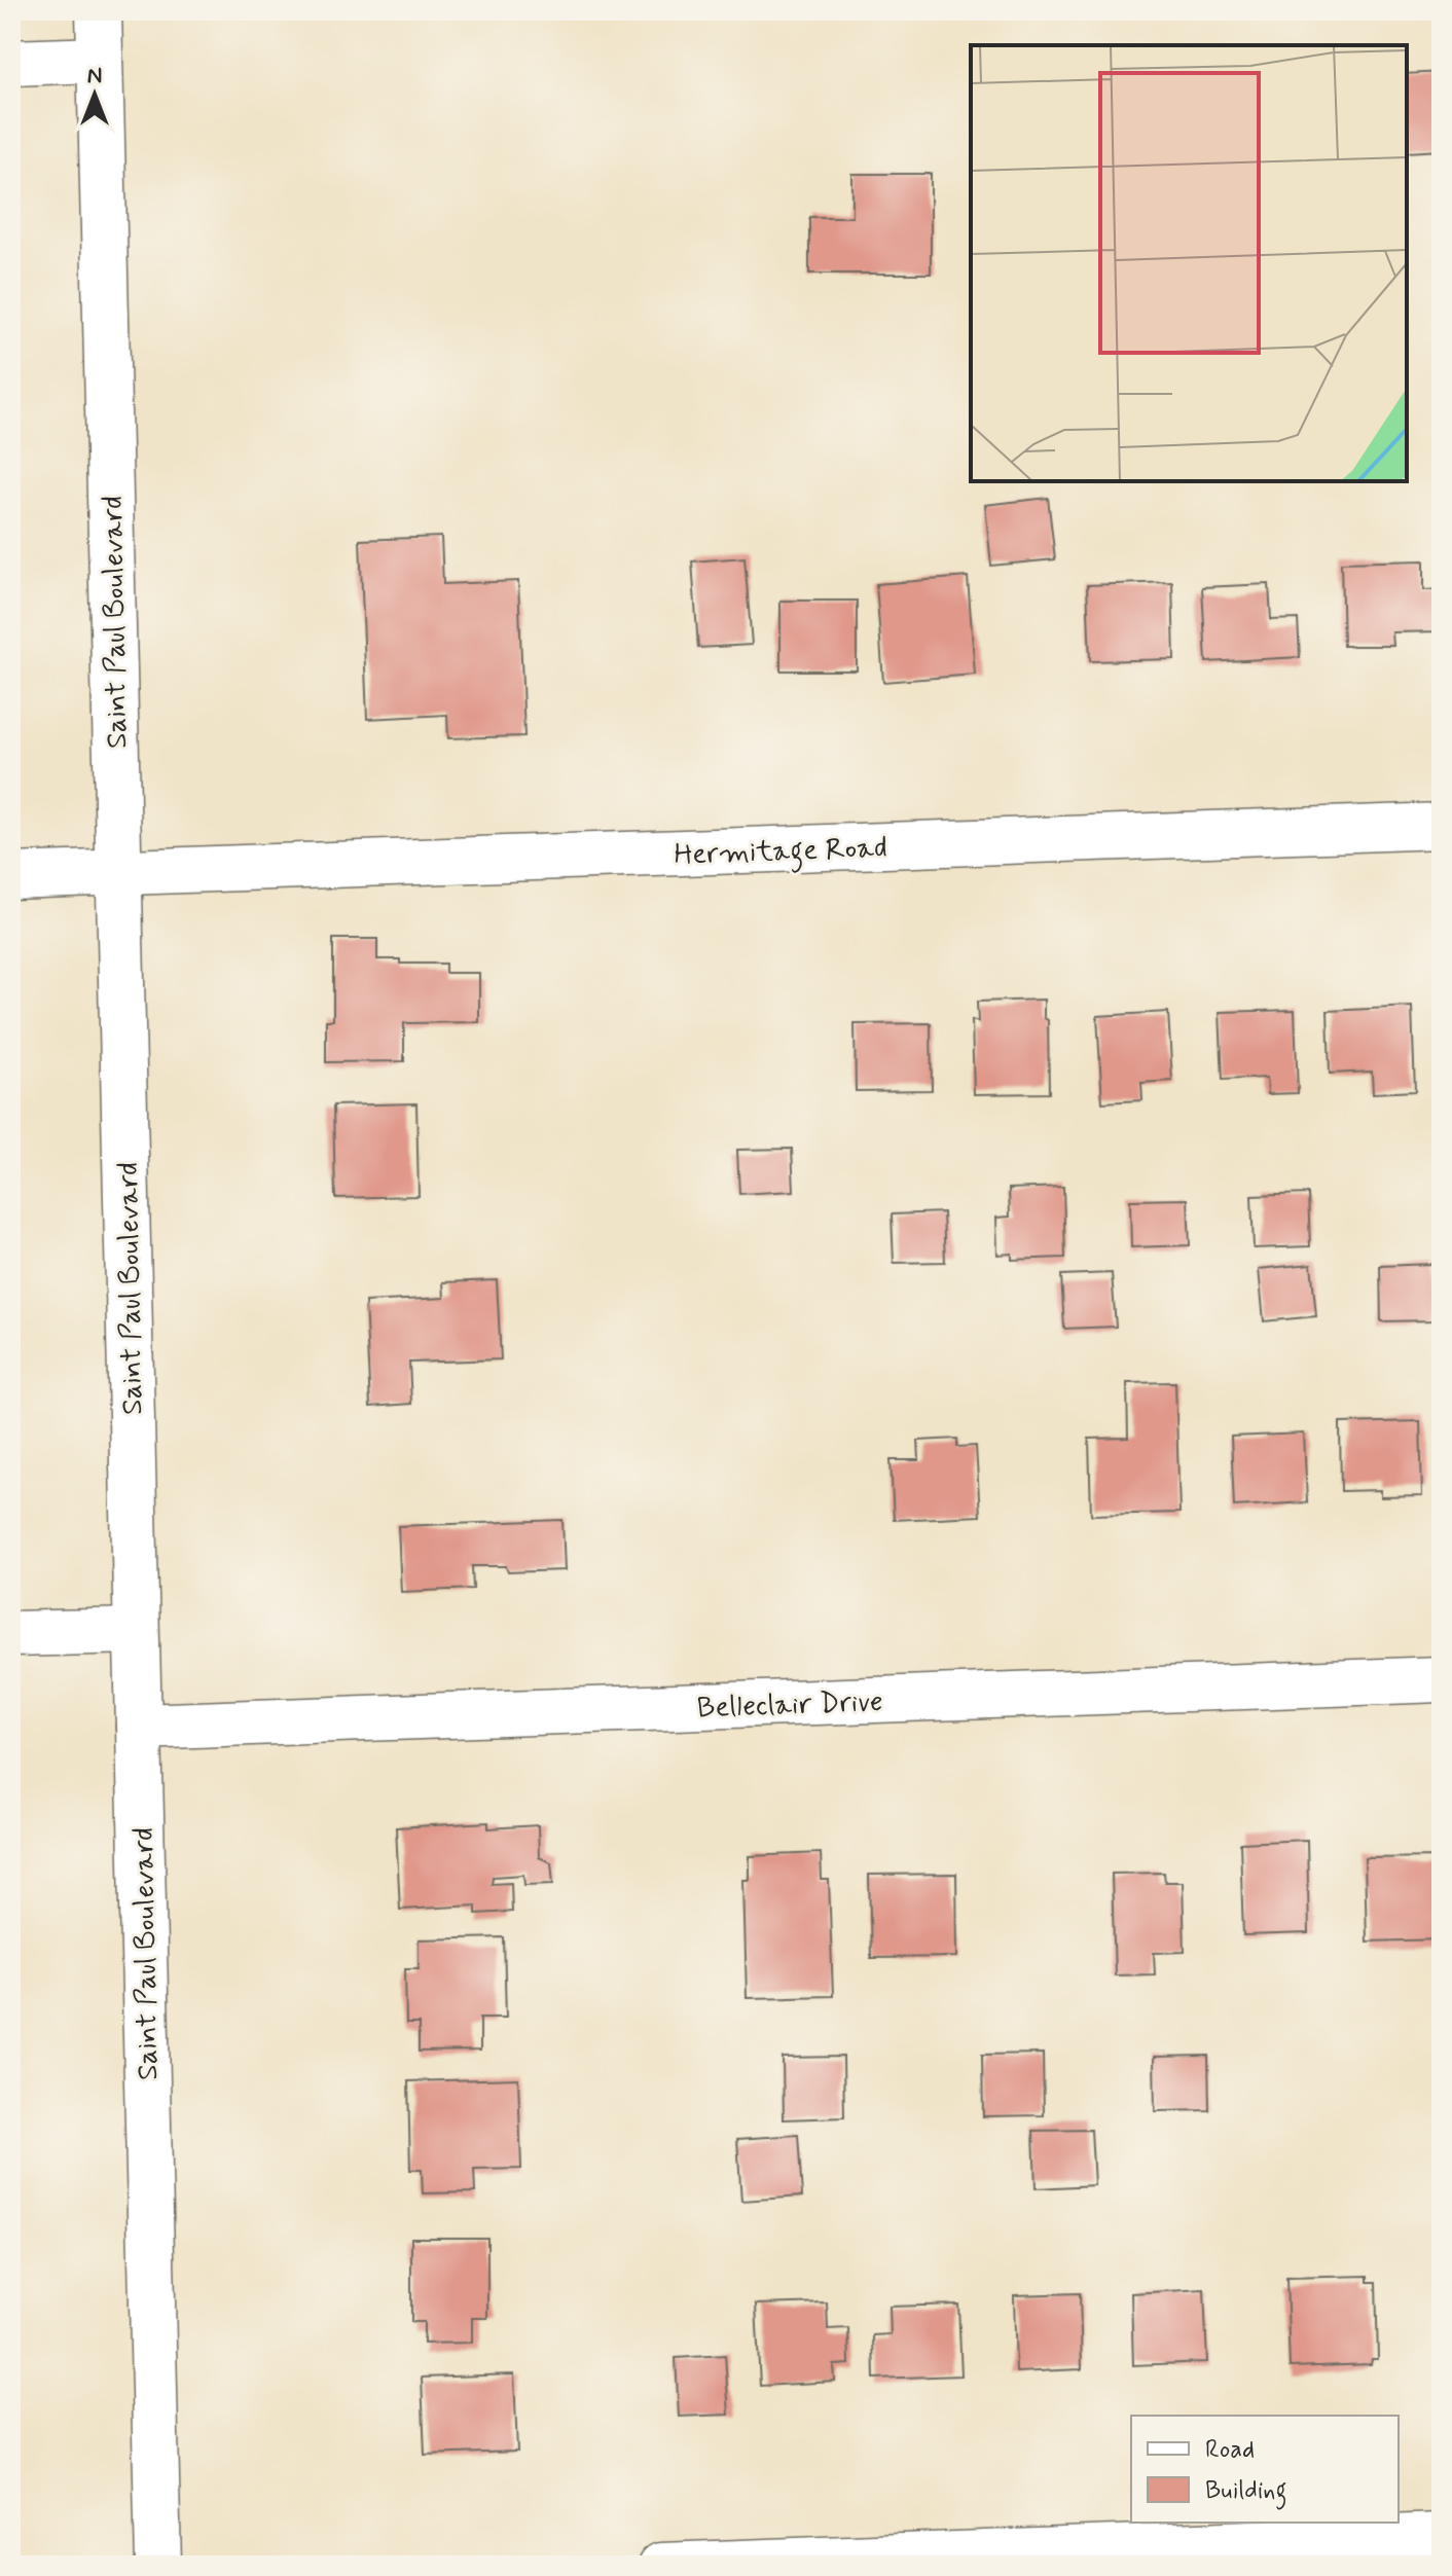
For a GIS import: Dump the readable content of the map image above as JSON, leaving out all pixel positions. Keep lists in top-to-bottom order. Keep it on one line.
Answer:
{"streets":{"street":["Saint Paul Boulevard","Hermitage Road","Belleclair Drive"]},"crossings":[["Saint Paul Boulevard","Hermitage Road"],["Saint Paul Boulevard","Belleclair Drive"]],"legend":["Road","Building"],"north":"top"}
